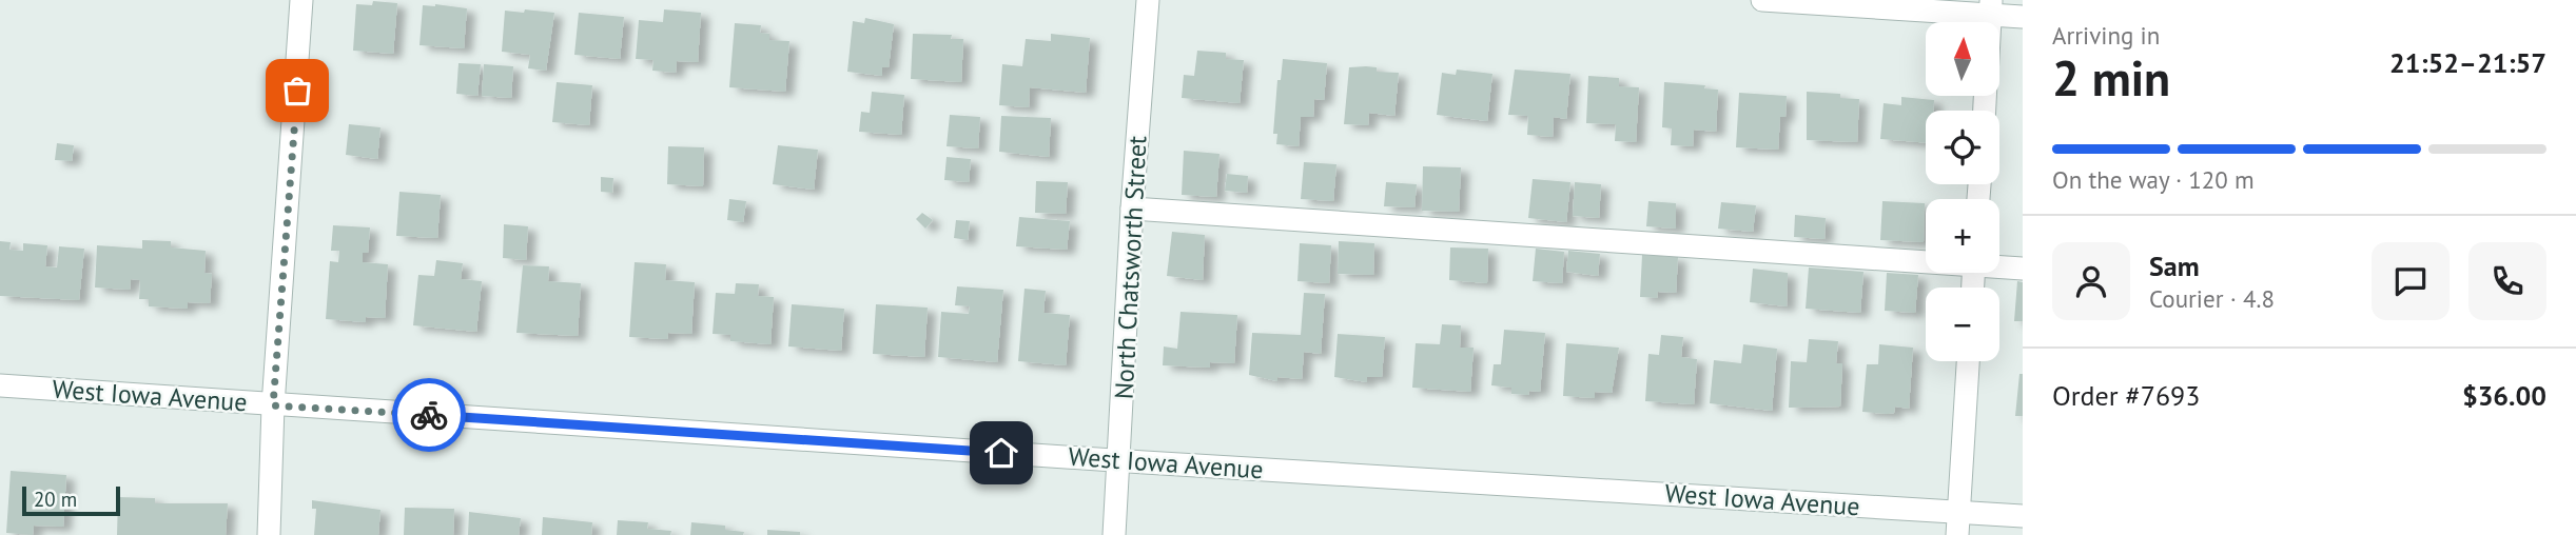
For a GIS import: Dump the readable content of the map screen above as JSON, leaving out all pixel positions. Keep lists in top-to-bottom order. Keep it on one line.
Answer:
{"streets":{"street":["North Chatsworth Street","West Iowa Avenue"]},"crossings":[["North Chatsworth Street","West Iowa Avenue"]],"scale_bar":"20 m","north":"top","page":{"heading":["2 min","Arriving in","21:52–21:57"],"panel":["Sam","Courier · 4.8","Order #7693","$36.00"],"map_buttons":["+","−"],"bar":"On the way · 120 m","scale":"20 m"}}
